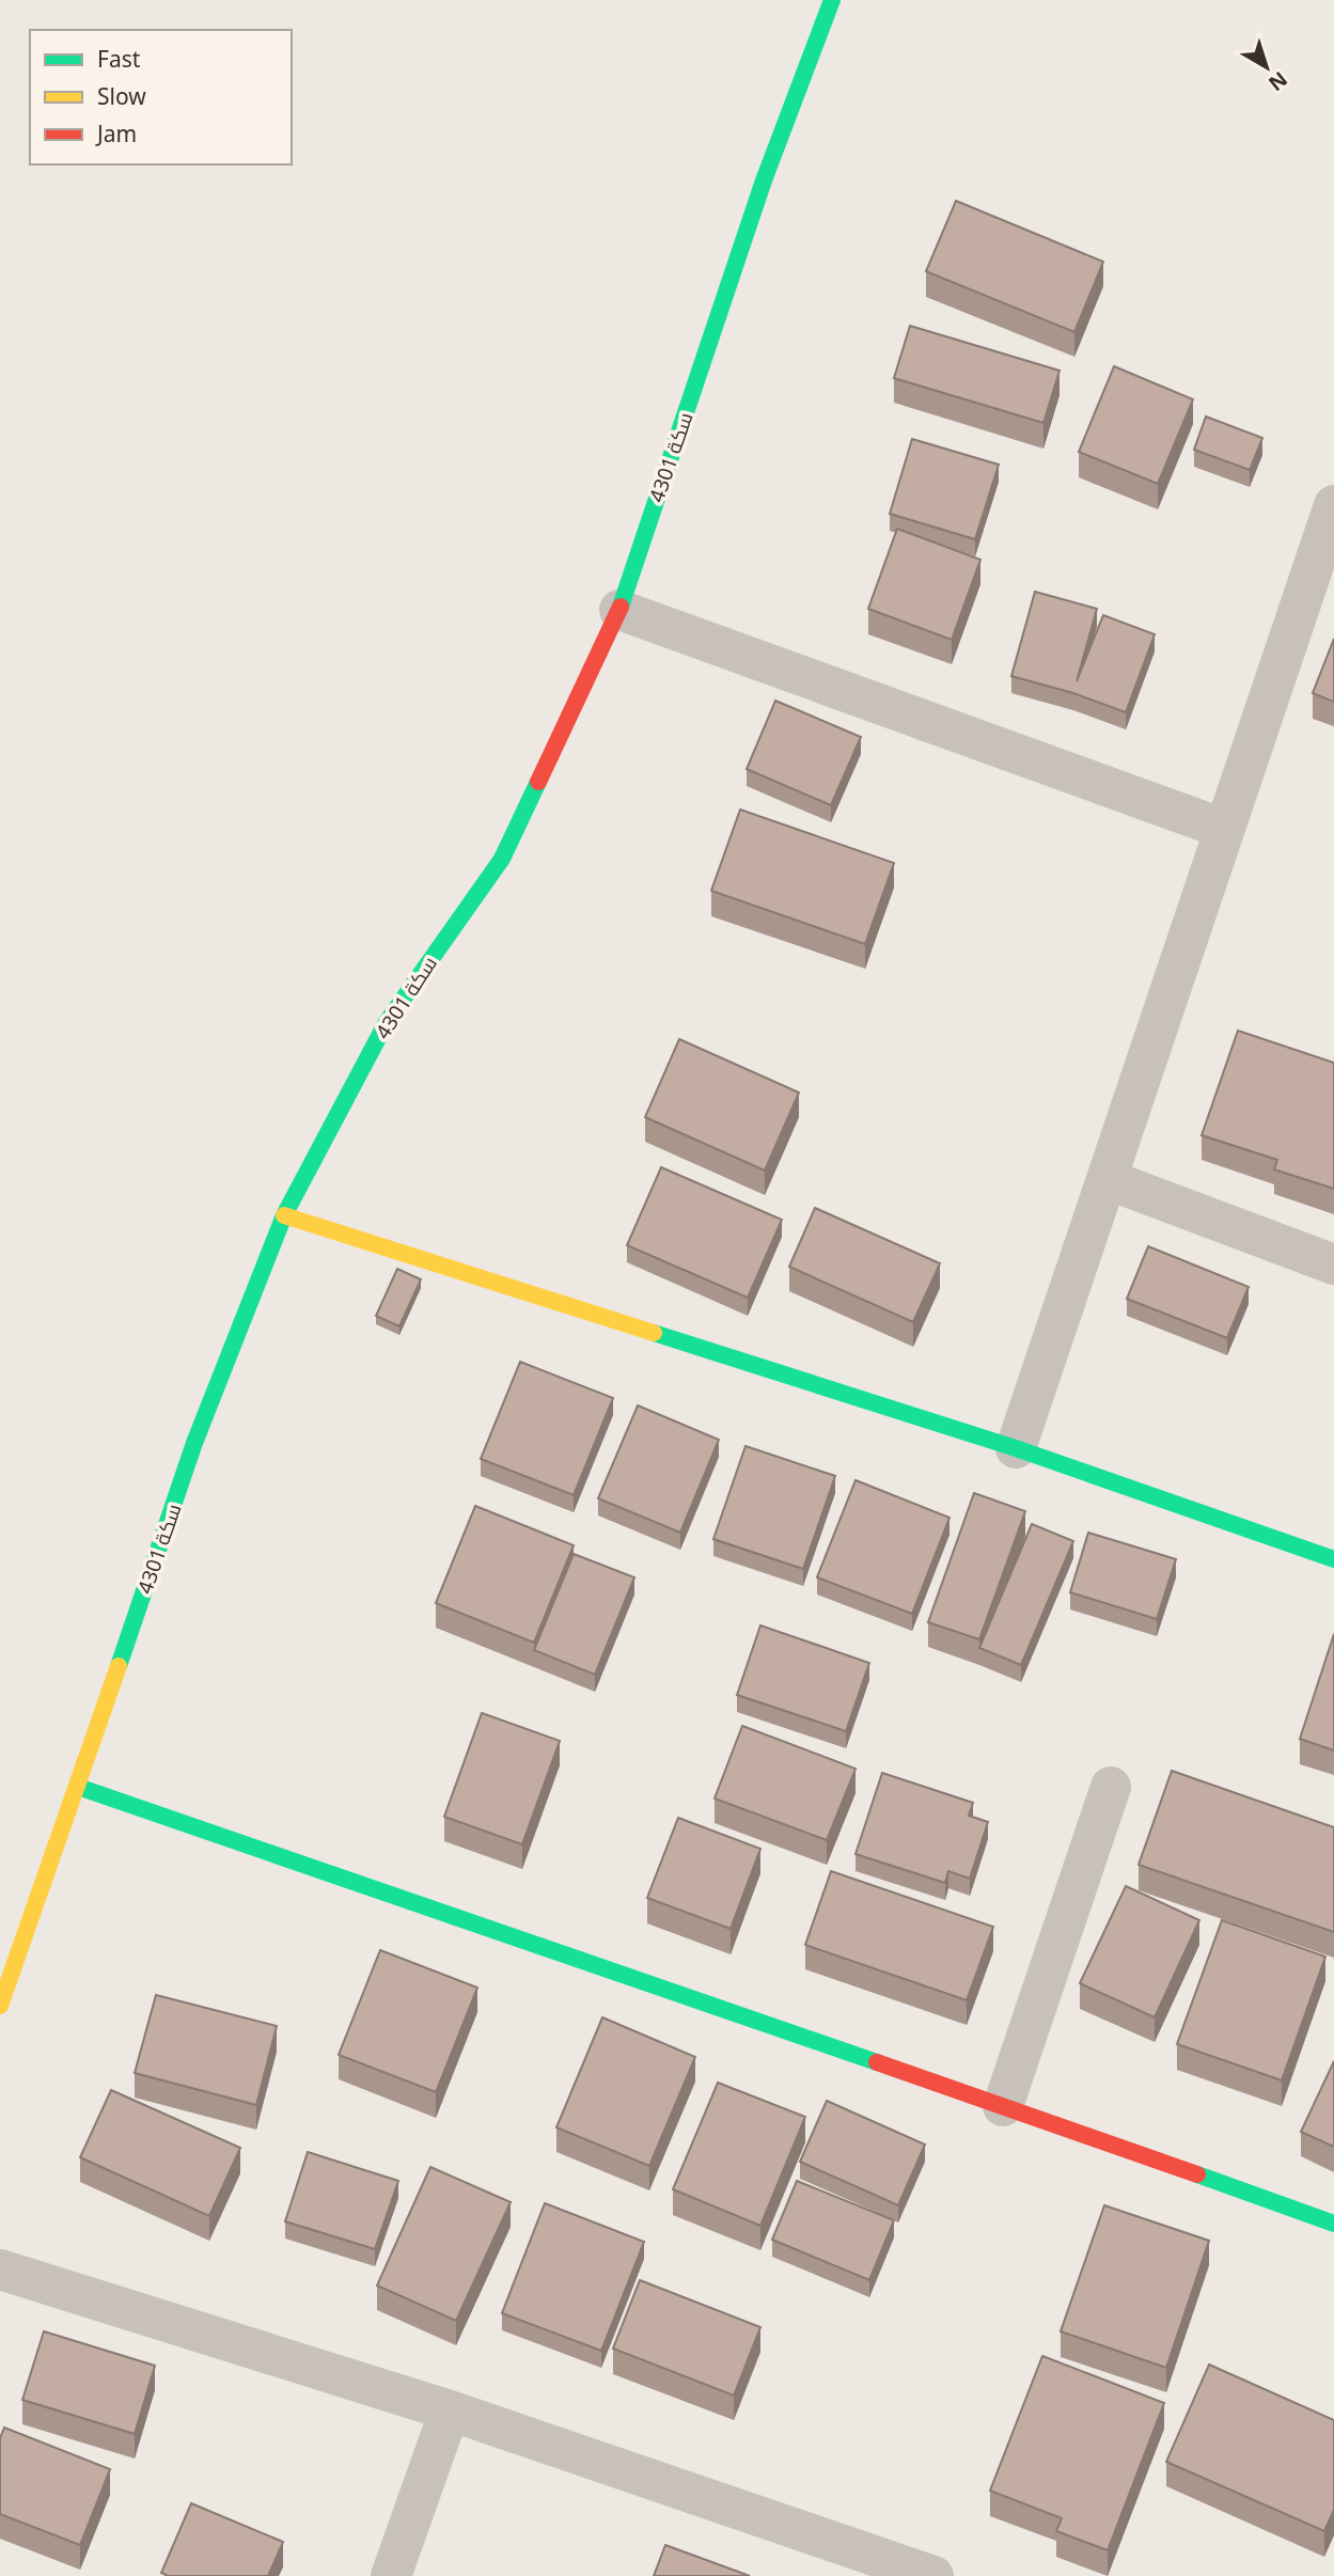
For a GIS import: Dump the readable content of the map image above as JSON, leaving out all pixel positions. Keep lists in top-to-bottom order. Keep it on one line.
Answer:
{"streets":{"street":["سكة 4301"]},"legend":["Fast","Slow","Jam"],"north":"bottom right"}
